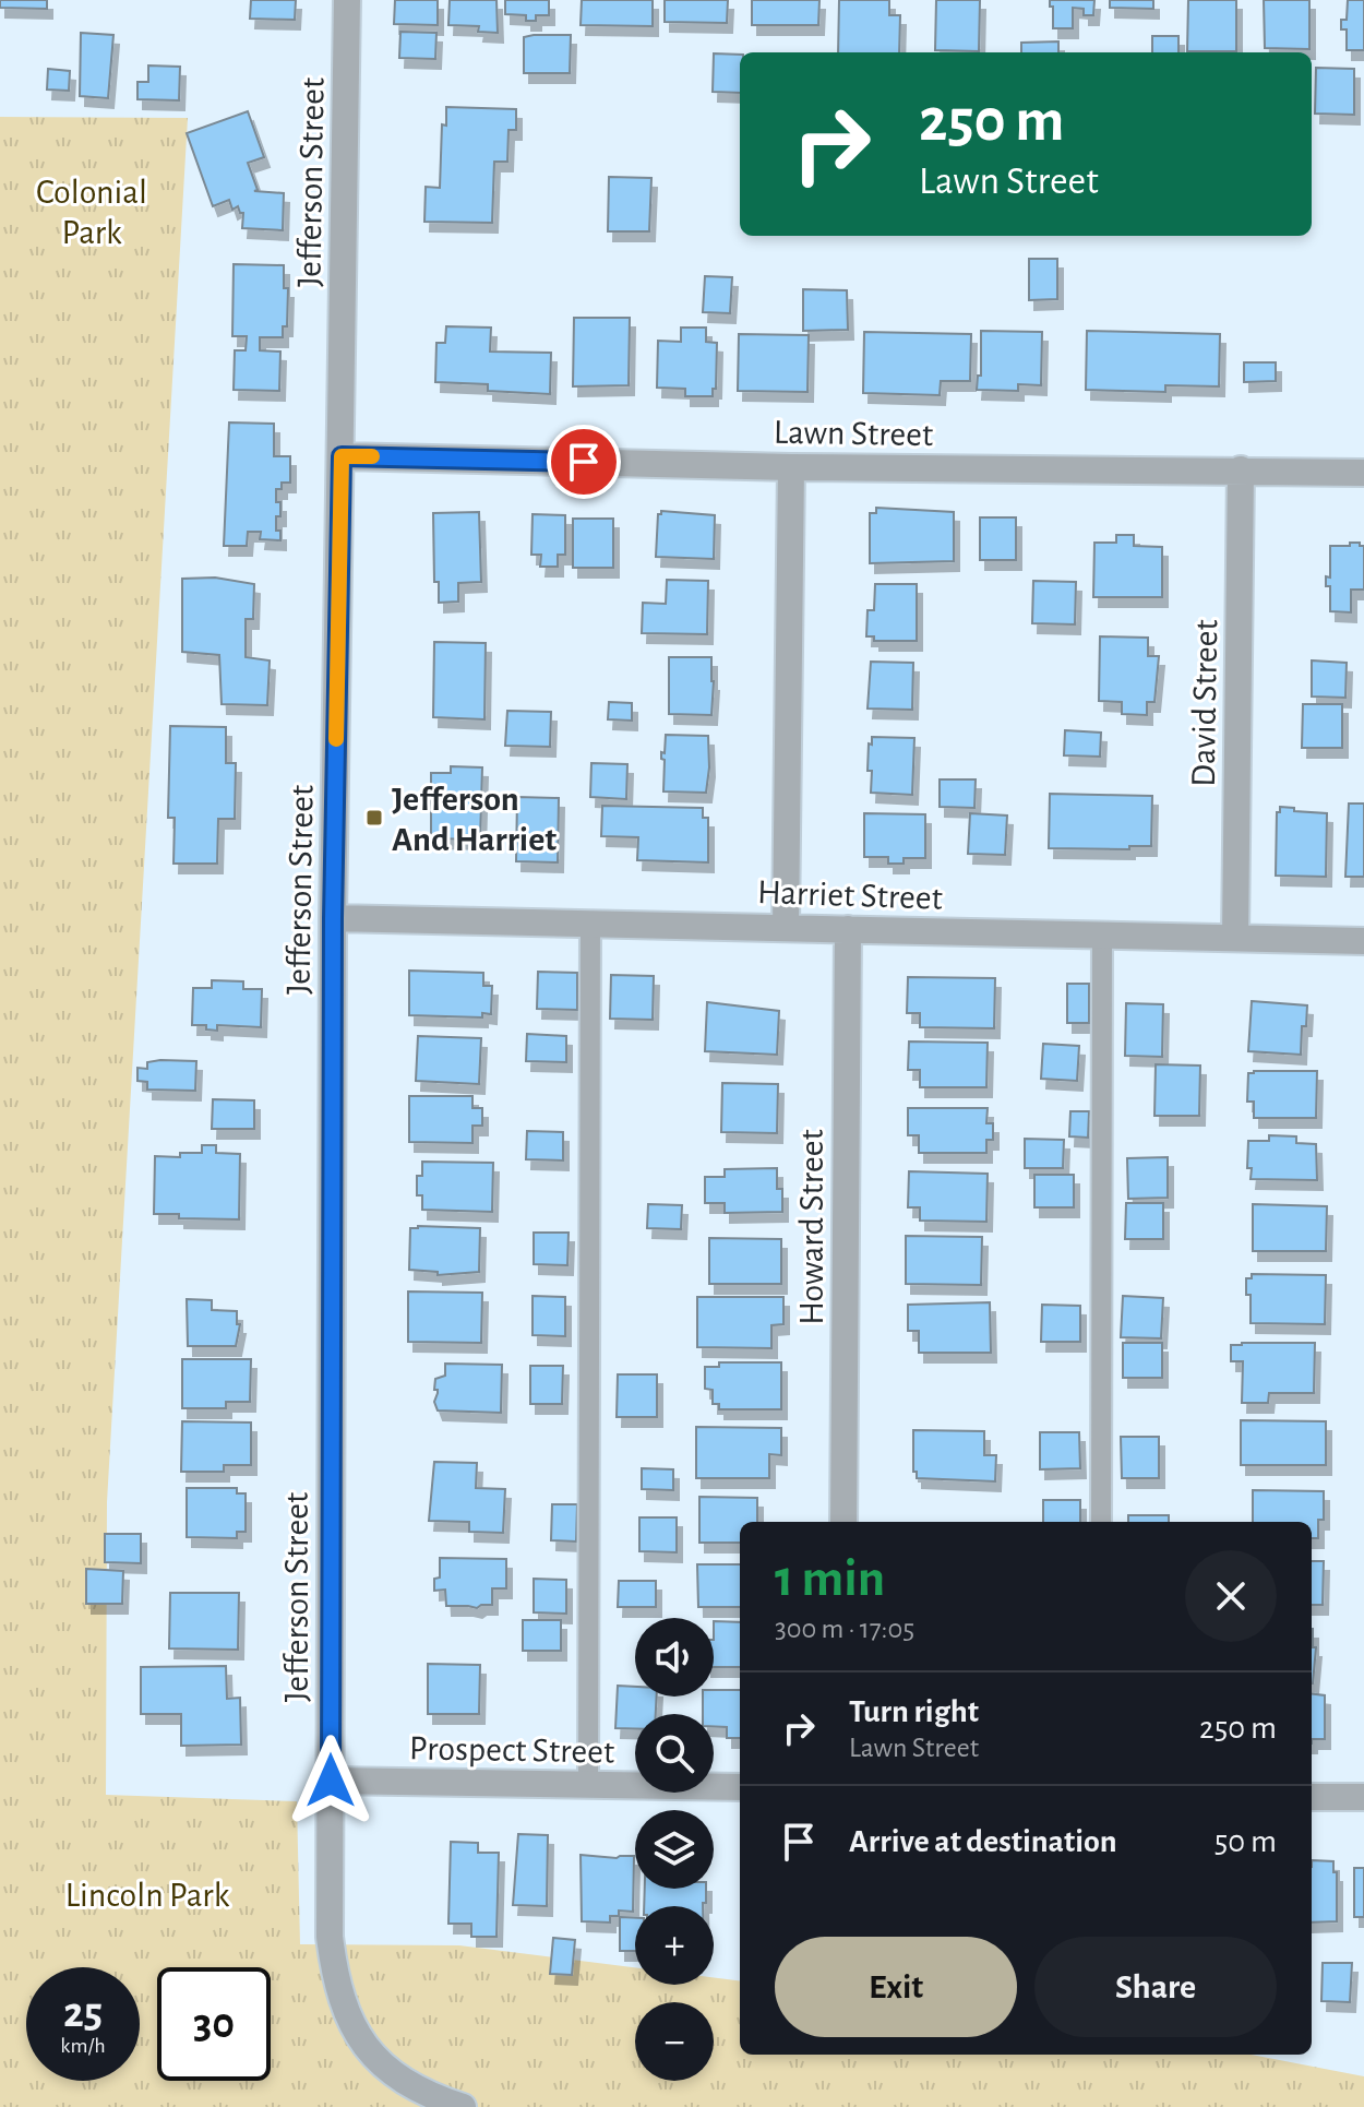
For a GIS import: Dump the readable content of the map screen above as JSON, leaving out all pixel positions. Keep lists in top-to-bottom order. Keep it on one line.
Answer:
{"streets":{"street":["Jefferson Street","Lawn Street","David Street","Harriet Street","Howard Street","Prospect Street"]},"crossings":[["Jefferson Street","Lawn Street"],["Jefferson Street","Harriet Street"],["Jefferson Street","Prospect Street"],["Lawn Street","David Street"],["David Street","Harriet Street"],["Harriet Street","Howard Street"]],"parks":["Colonial Park","Lincoln Park"],"places":{"transit":["Jefferson And Harriet"]},"page":{"turn":["250 m","Lawn Street"],"heading":["1 min","300 m · 17:05"],"map_buttons":["+","−"],"list":[{"name":"Turn right","note":"Lawn Street","value":"250 m"},{"name":"Arrive at destination","value":"50 m"}],"buttons":["Exit","Share"],"speed":"25 km/h","limit":"30"}}
